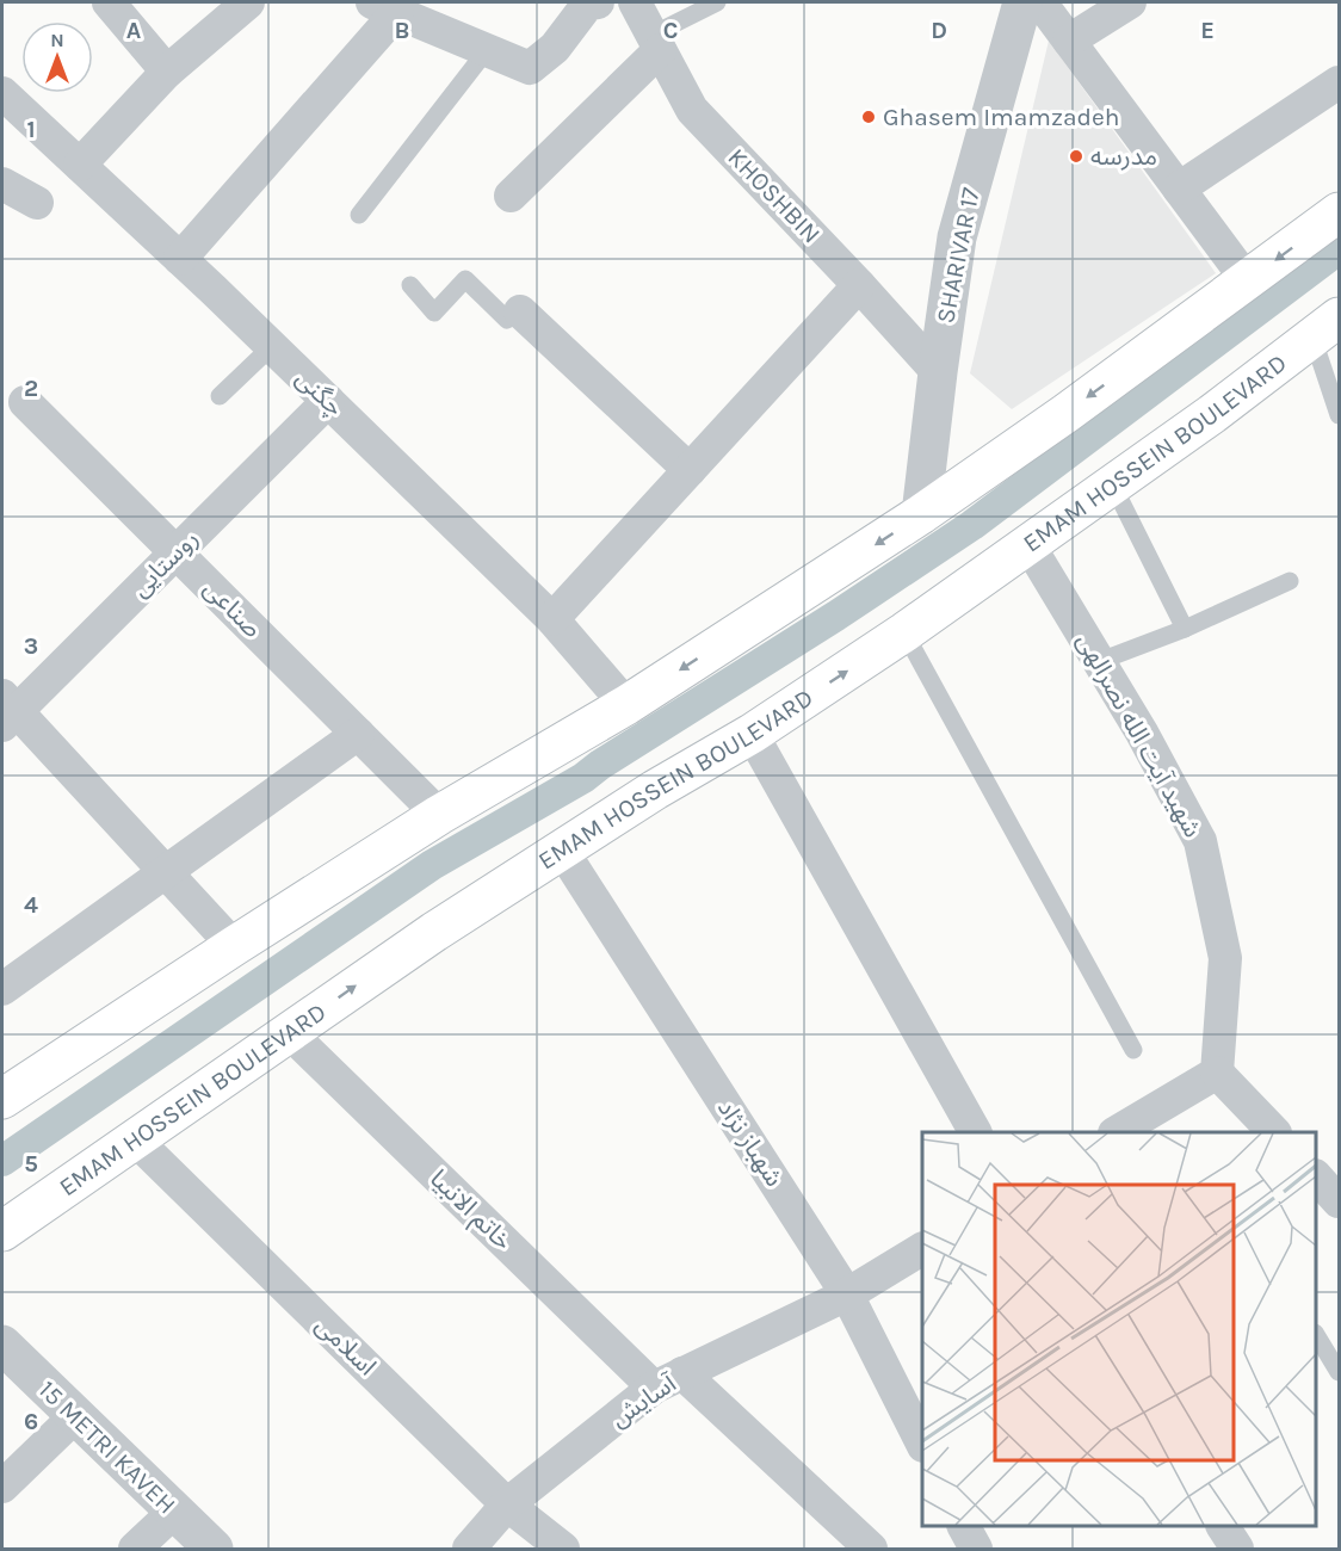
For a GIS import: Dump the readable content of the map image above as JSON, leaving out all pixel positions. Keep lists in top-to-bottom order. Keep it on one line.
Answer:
{"streets":{"main road":["EMAM HOSSEIN BOULEVARD"],"street":["KHOSHBIN","SHARIVAR 17","چگنی","روستایی","صناعی","شهید آیت الله نصرالهی","شهباز نژاد","خاتم الانبیا","اسلامی","آسایش","15 METRI KAVEH"]},"crossings":[["KHOSHBIN","SHARIVAR 17"],["چگنی","روستایی"],["EMAM HOSSEIN BOULEVARD","شهید آیت الله نصرالهی"],["EMAM HOSSEIN BOULEVARD","شهباز نژاد"],["EMAM HOSSEIN BOULEVARD","خاتم الانبیا"],["EMAM HOSSEIN BOULEVARD","اسلامی"],["روستایی","صناعی"],["شهباز نژاد","آسایش"],["خاتم الانبیا","آسایش"],["اسلامی","آسایش"]],"places":["Ghasem Imamzadeh","مدرسه"],"north":"top","grid":{"columns":["A","B","C","D","E"],"rows":["1","2","3","4","5","6"]}}
